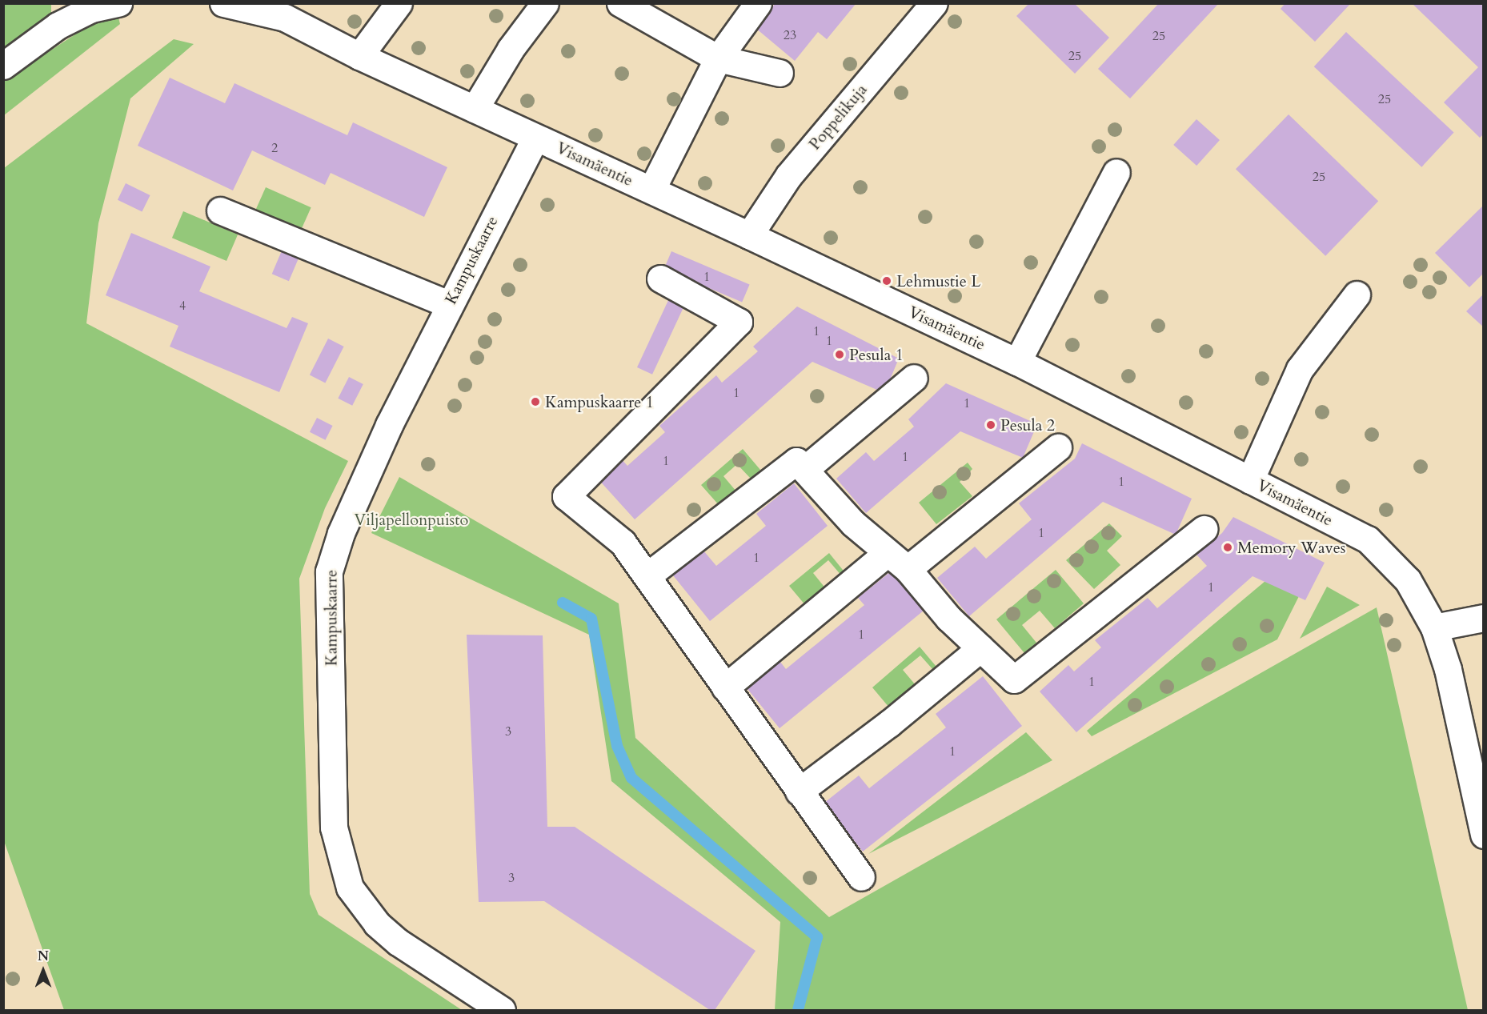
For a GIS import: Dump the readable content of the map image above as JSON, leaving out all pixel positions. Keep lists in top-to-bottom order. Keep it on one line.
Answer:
{"streets":{"street":["Poppelikuja","Visamäentie","Kampuskaarre"]},"crossings":[["Poppelikuja","Visamäentie"],["Visamäentie","Kampuskaarre"]],"parks":["Viljapellonpuisto"],"places":["Lehmustie L","Pesula 1","Kampuskaarre 1","Pesula 2","Memory Waves"],"house_numbers":["23","25","25","25","2","25","1","4","1","1","1","1","1","1","1","1","1","1","1","1","3","1","3"],"north":"top"}
